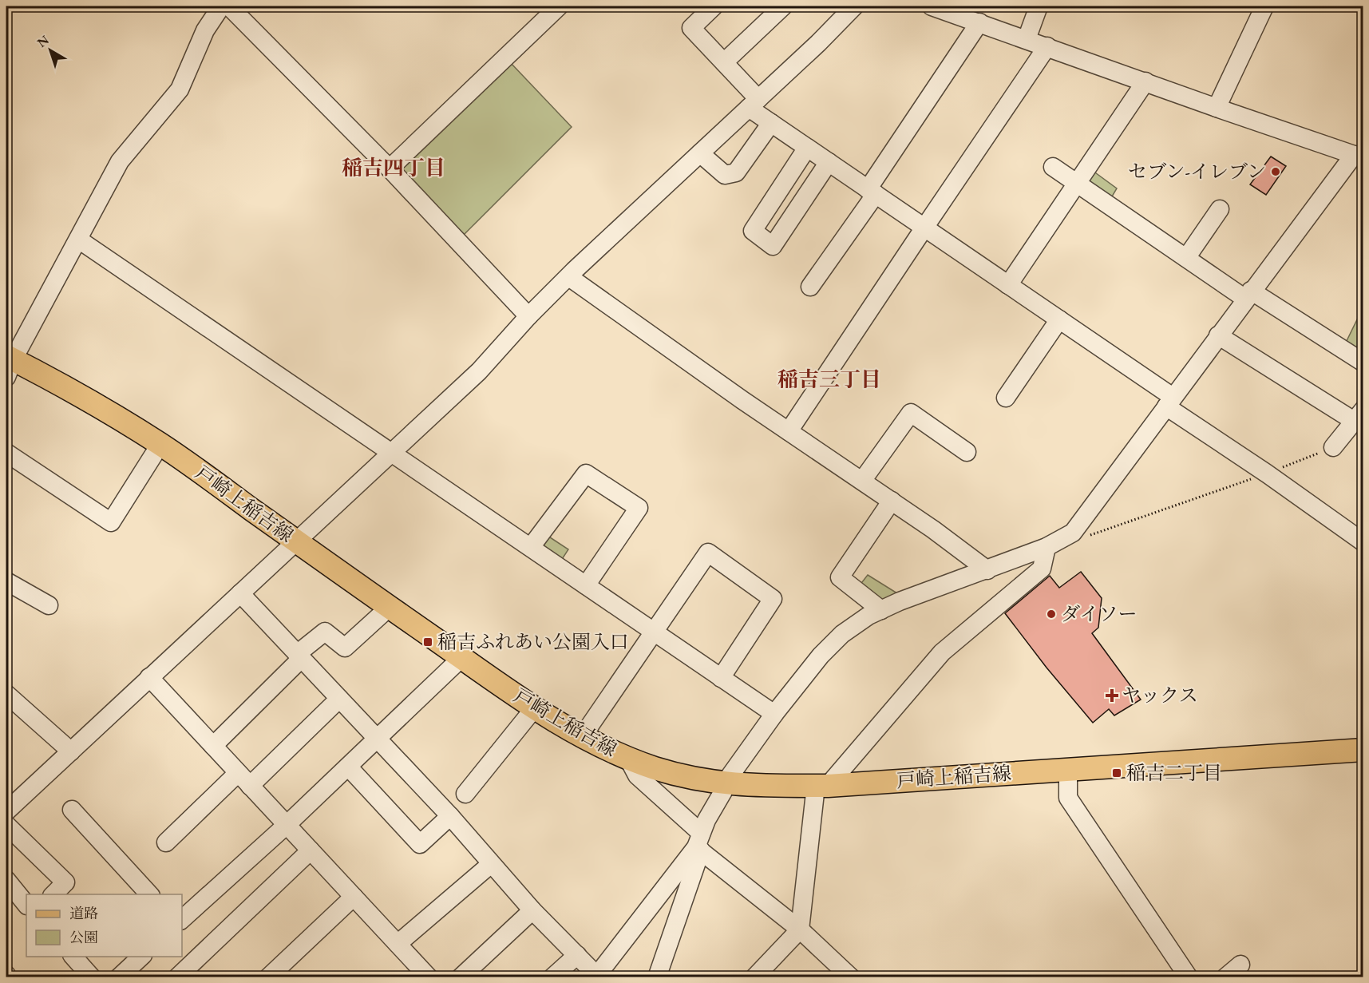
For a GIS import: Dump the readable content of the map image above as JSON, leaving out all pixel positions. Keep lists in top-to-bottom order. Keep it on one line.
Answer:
{"streets":{"main road":["戸崎上稲吉線"]},"districts":["稲吉四丁目","稲吉三丁目"],"places":{"other":["セブン-イレブン","ダイソー"],"transit":["稲吉ふれあい公園入口","稲吉二丁目"],"health":["ヤックス"]},"legend":["道路","公園"],"north":"top left"}
